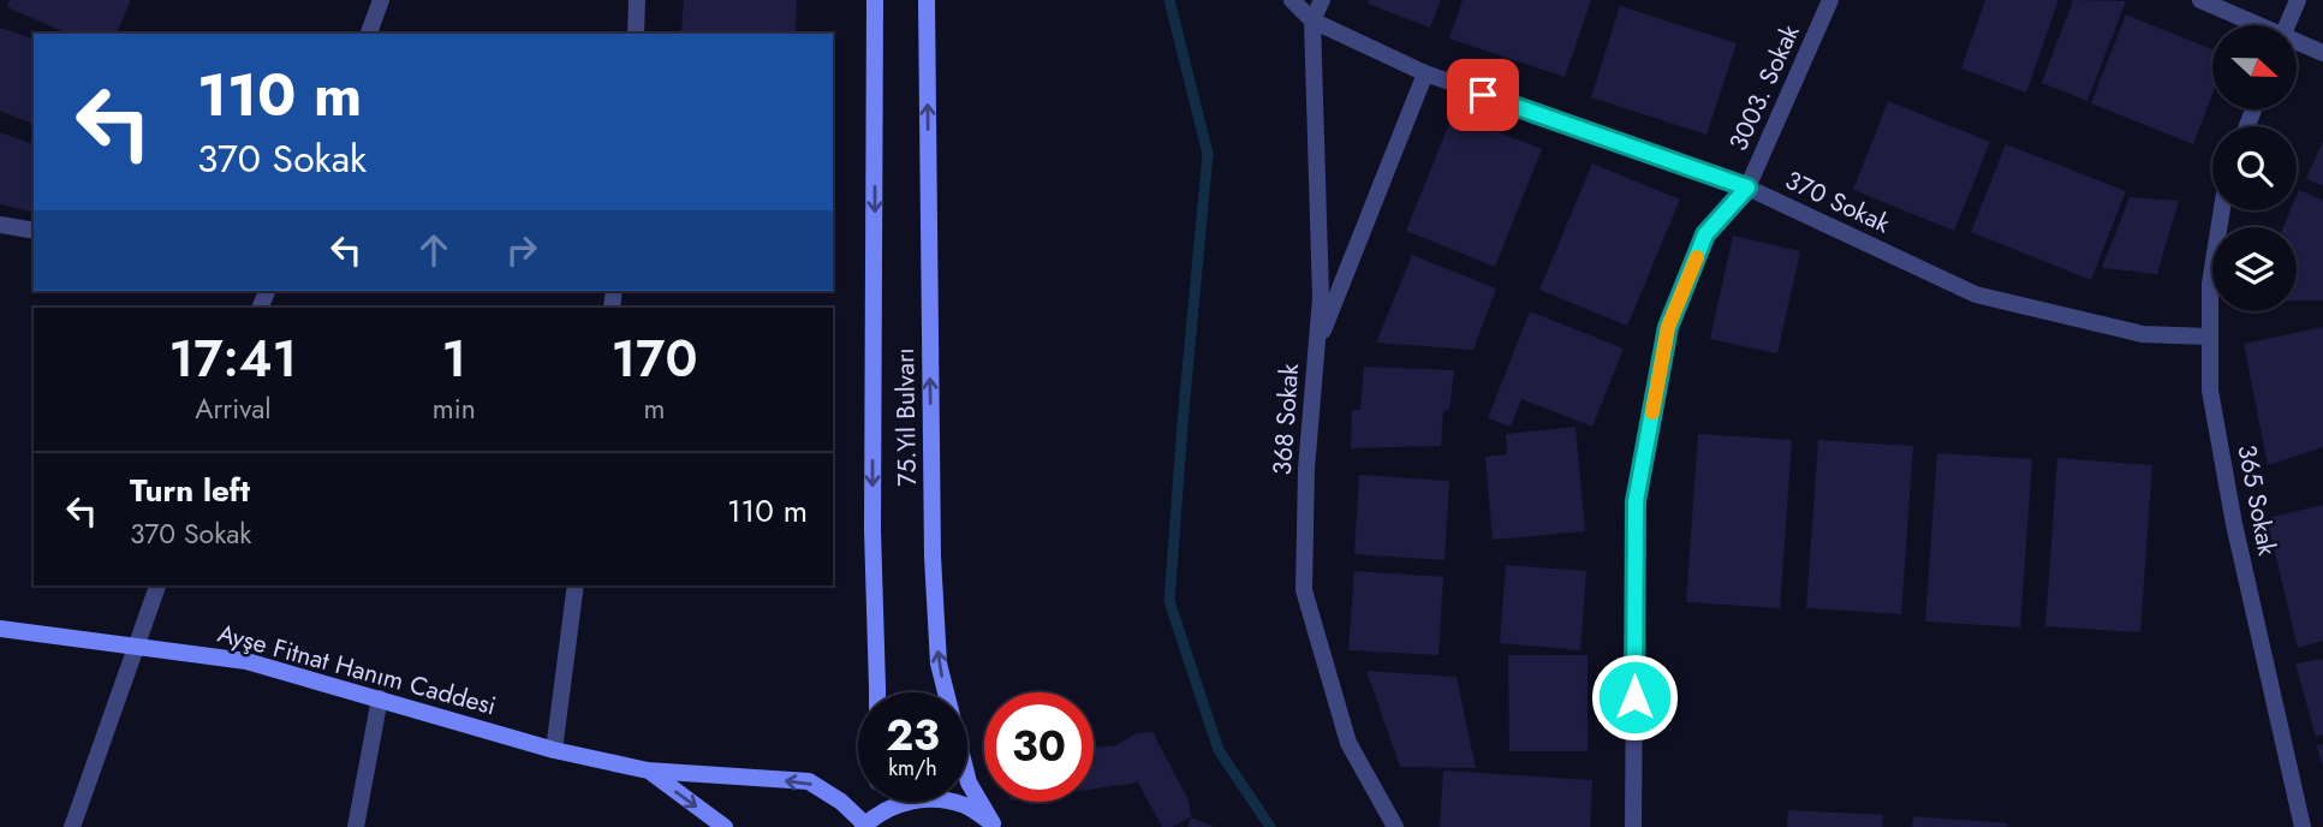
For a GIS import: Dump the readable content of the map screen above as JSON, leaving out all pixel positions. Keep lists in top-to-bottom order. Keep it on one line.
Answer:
{"streets":{"main road":["75.Yıl Bulvarı","Ayşe Fitnat Hanım Caddesi"],"street":["3003. Sokak","370 Sokak","368 Sokak","365 Sokak"]},"crossings":[["3003. Sokak","370 Sokak"],["370 Sokak","368 Sokak"],["370 Sokak","365 Sokak"]],"north":"right","page":{"turn":["110 m","370 Sokak"],"eta":["17:41","Arrival","1","min","170","m"],"list":[{"name":"Turn left","note":"370 Sokak","value":"110 m"}],"speed":"23 km/h","limit":"30"}}
